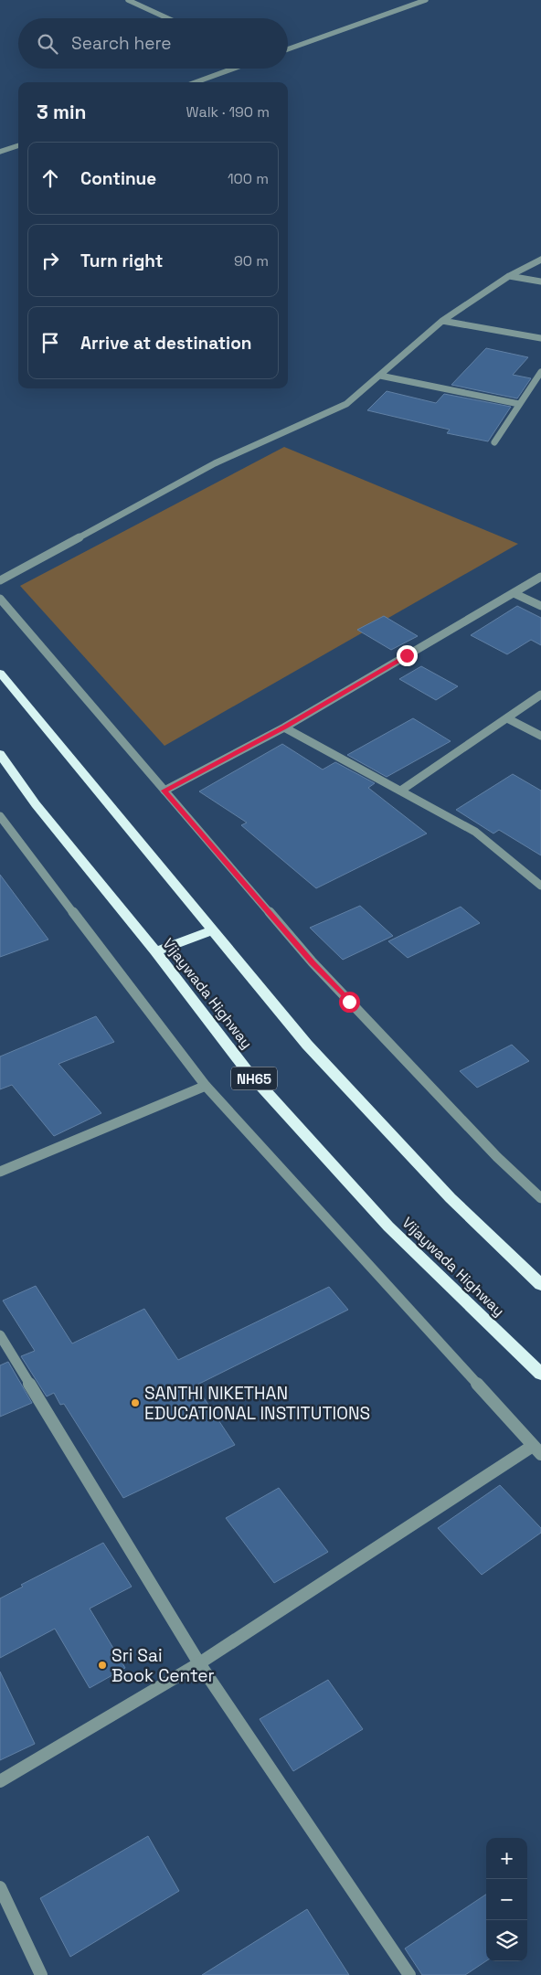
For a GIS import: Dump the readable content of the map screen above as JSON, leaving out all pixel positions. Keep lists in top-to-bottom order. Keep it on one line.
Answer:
{"streets":{"highway":["Vijaywada Highway","NH65"]},"places":["SANTHI NIKETHAN EDUCATIONAL INSTITUTIONS","Sri Sai Book Center"],"page":{"search":"Search here","heading":["3 min","Walk · 190 m"],"list":[["Continue","100 m"],["Turn right","90 m"],"Arrive at destination"],"map_buttons":["+","−"]}}
